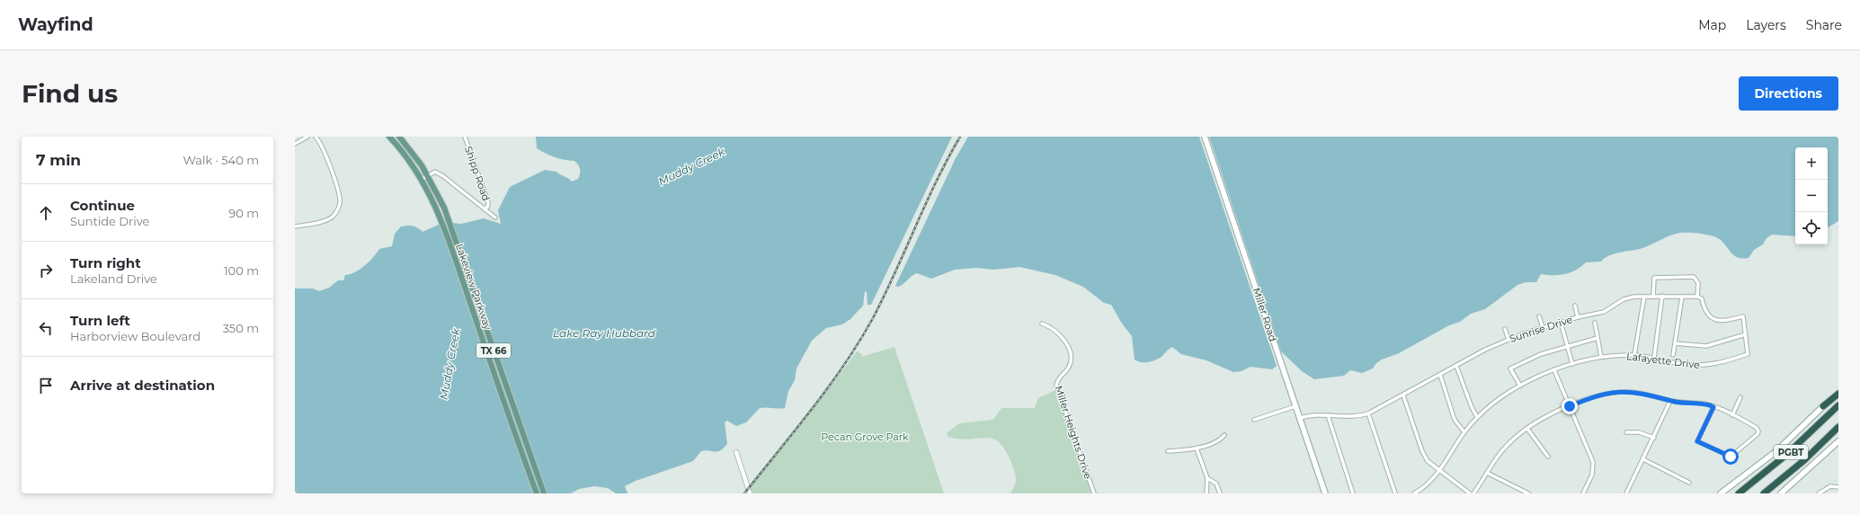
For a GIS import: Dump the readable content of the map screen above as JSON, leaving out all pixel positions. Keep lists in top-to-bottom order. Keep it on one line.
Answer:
{"streets":{"highway":["PGBT"],"main road":["Lakeview Parkway","Miller Road","TX 66"],"street":["Shipp Road","Sunrise Drive","Lafayette Drive","Miller Heights Drive"]},"crossings":[["Shipp Road","Lakeview Parkway"],["Miller Road","Sunrise Drive"]],"water":["Muddy Creek","Lake Ray Hubbard"],"parks":["Pecan Grove Park"],"page":{"header":"Wayfind","nav":["Map","Layers","Share"],"buttons":"Directions","title":"Find us","heading":["7 min","Walk · 540 m"],"map_buttons":["+","−"],"list":[["Continue","Suntide Drive","90 m"],["Turn right","Lakeland Drive","100 m"],["Turn left","Harborview Boulevard","350 m"],"Arrive at destination"]}}
